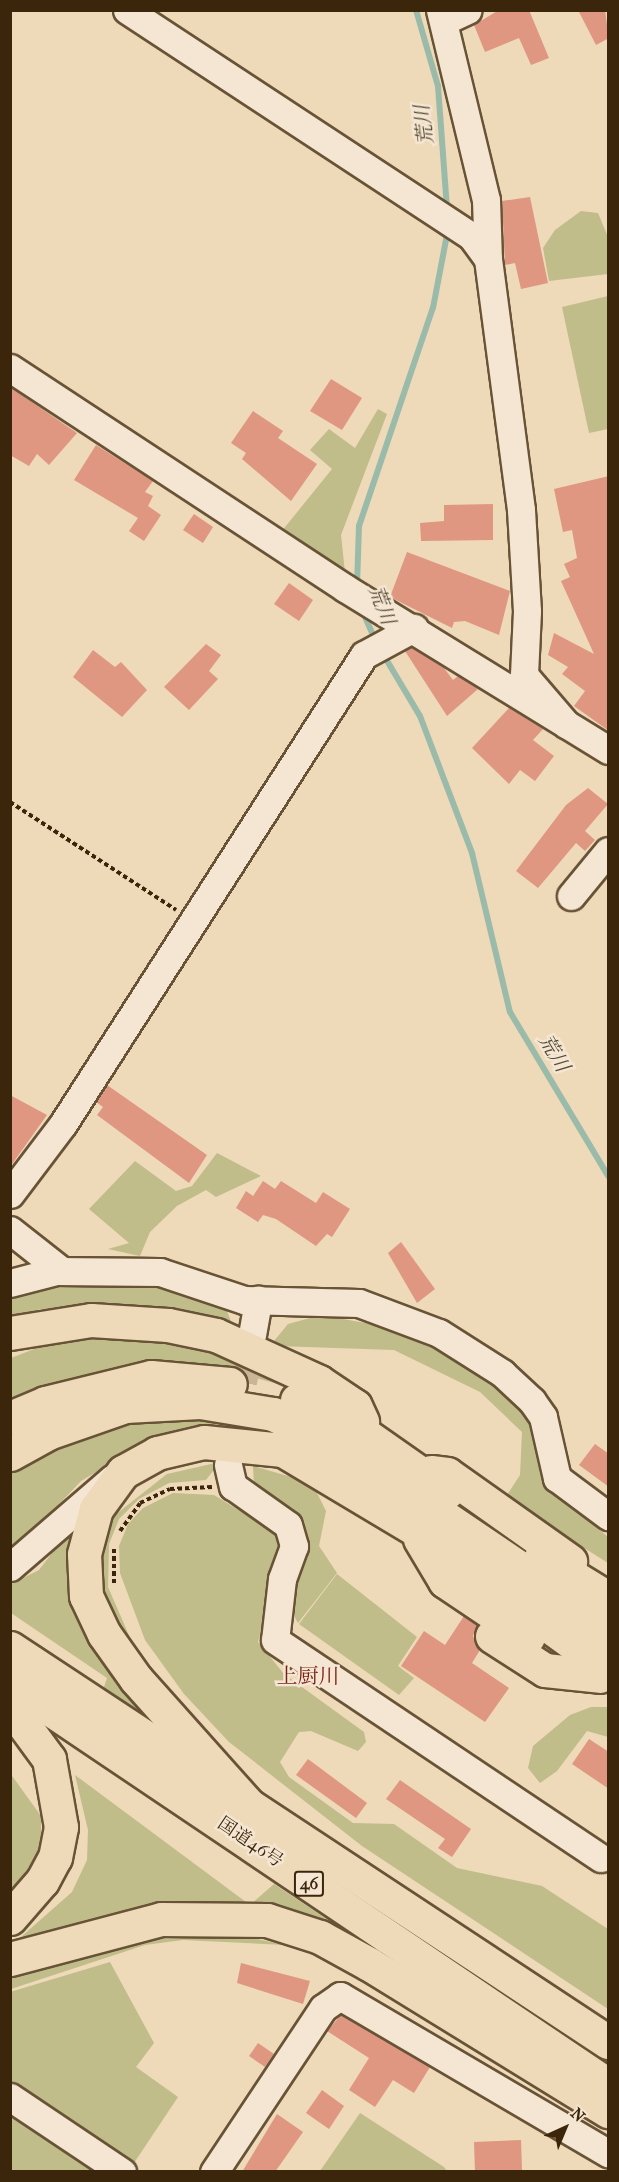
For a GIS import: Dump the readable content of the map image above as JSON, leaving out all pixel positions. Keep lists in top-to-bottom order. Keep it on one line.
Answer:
{"streets":{"highway":["国道46号","46"]},"districts":["上厨川"],"water":["荒川"],"north":"top right"}
